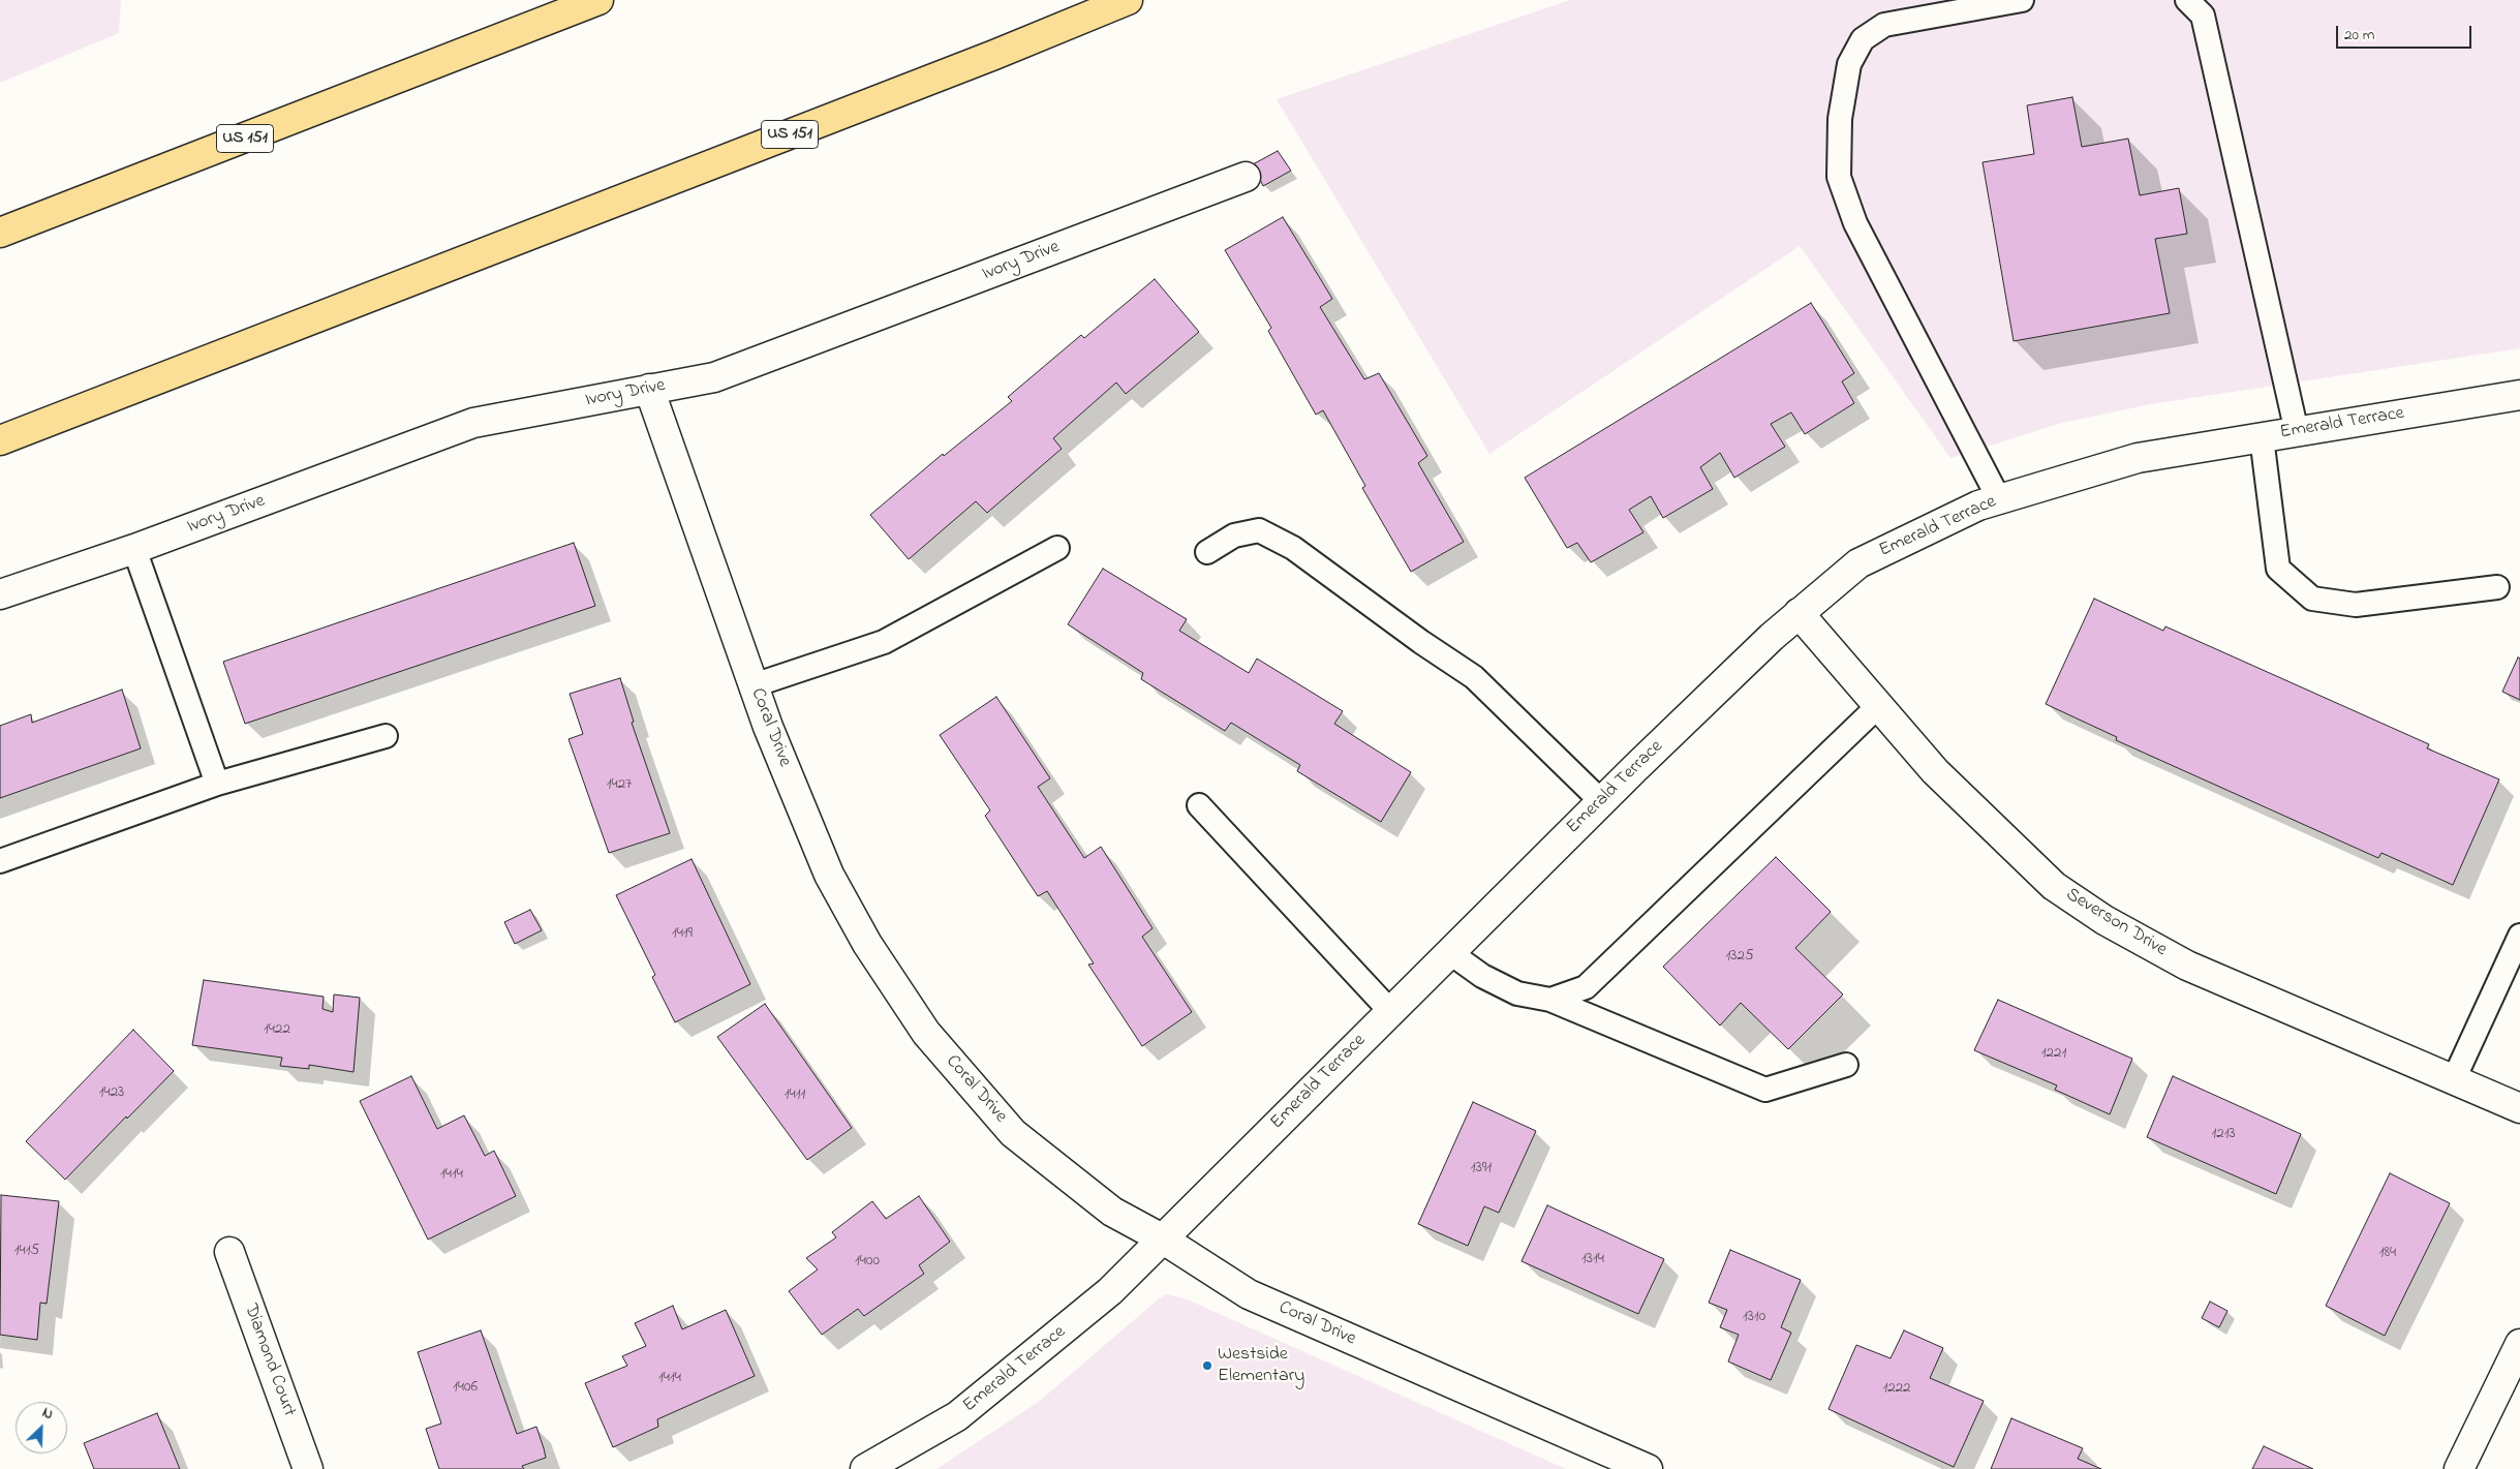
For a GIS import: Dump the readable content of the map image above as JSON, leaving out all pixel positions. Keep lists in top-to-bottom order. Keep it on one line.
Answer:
{"streets":{"highway":["US 151"],"street":["Ivory Drive","Emerald Terrace","Coral Drive","Severson Drive","Diamond Court"]},"crossings":[["Ivory Drive","Coral Drive"],["Emerald Terrace","Coral Drive"],["Emerald Terrace","Severson Drive"]],"places":["Westside Elementary"],"house_numbers":["1427","1419","1325","1422","1221","1423","1411","1213","1391","1414","1415","184","1314","1400","1310","1414","1406","1222"],"scale_bar":"20 m","north":"top right"}
